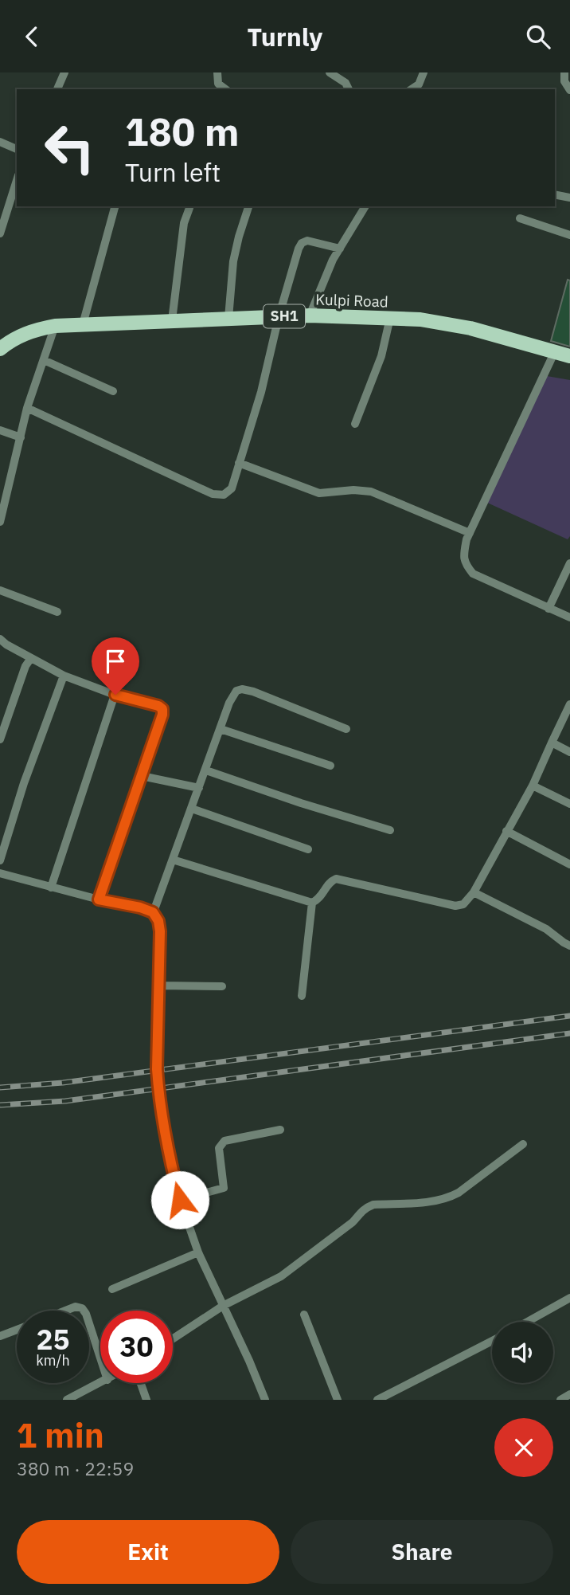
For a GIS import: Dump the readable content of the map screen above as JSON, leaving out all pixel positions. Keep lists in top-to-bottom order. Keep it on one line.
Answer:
{"streets":{"main road":["Kulpi Road","SH1"]},"page":{"header":"Turnly","turn":["180 m","Turn left"],"speed":"25 km/h","limit":"30","heading":["1 min","380 m · 22:59"],"buttons":["Exit","Share"]}}
